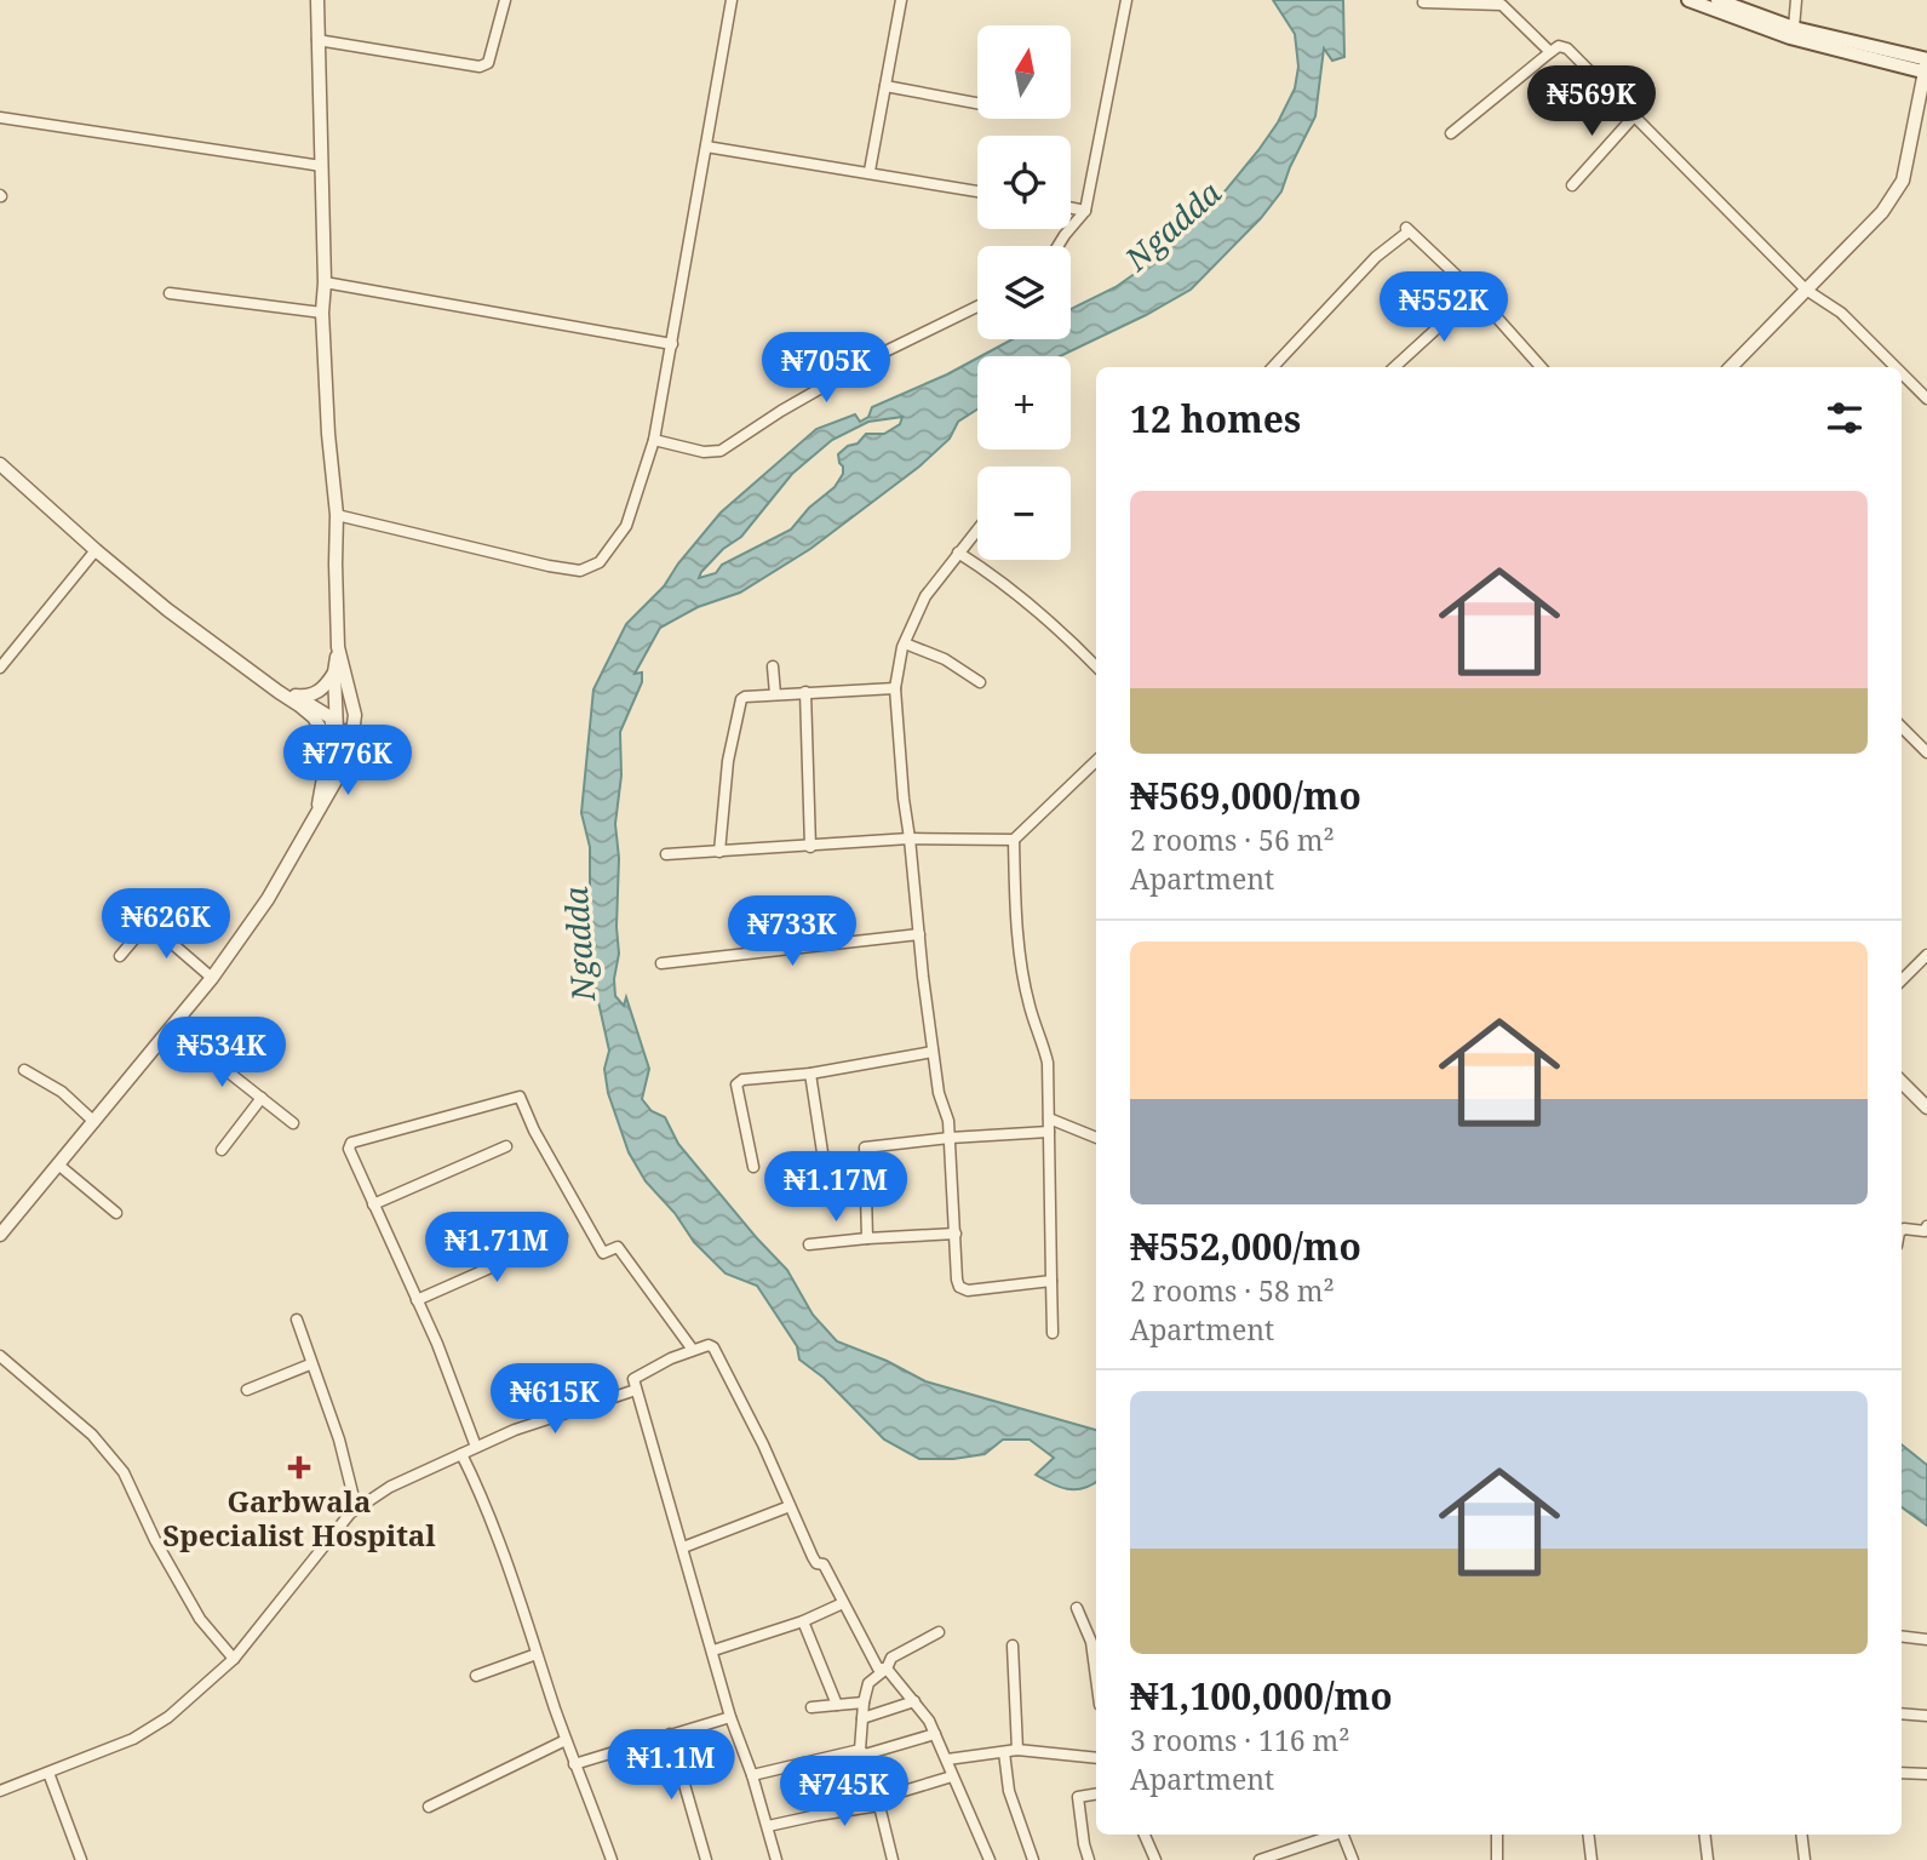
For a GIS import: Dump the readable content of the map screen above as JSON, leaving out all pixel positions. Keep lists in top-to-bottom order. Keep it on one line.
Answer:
{"water":["Ngadda"],"places":{"health":["Garbwala Specialist Hospital"]},"north":"top","page":{"map_buttons":["+","−"],"price":["₦569K","₦552K","₦705K","₦776K","₦626K","₦733K","₦534K","₦1.17M","₦1.71M","₦615K","₦1.1M","₦745K"],"heading":"12 homes","list":[{"name":"₦569,000/mo","note":"2 rooms · 56 m² · Apartment"},{"name":"₦552,000/mo","note":"2 rooms · 58 m² · Apartment"},{"name":"₦1,100,000/mo","note":"3 rooms · 116 m² · Apartment"}]}}
